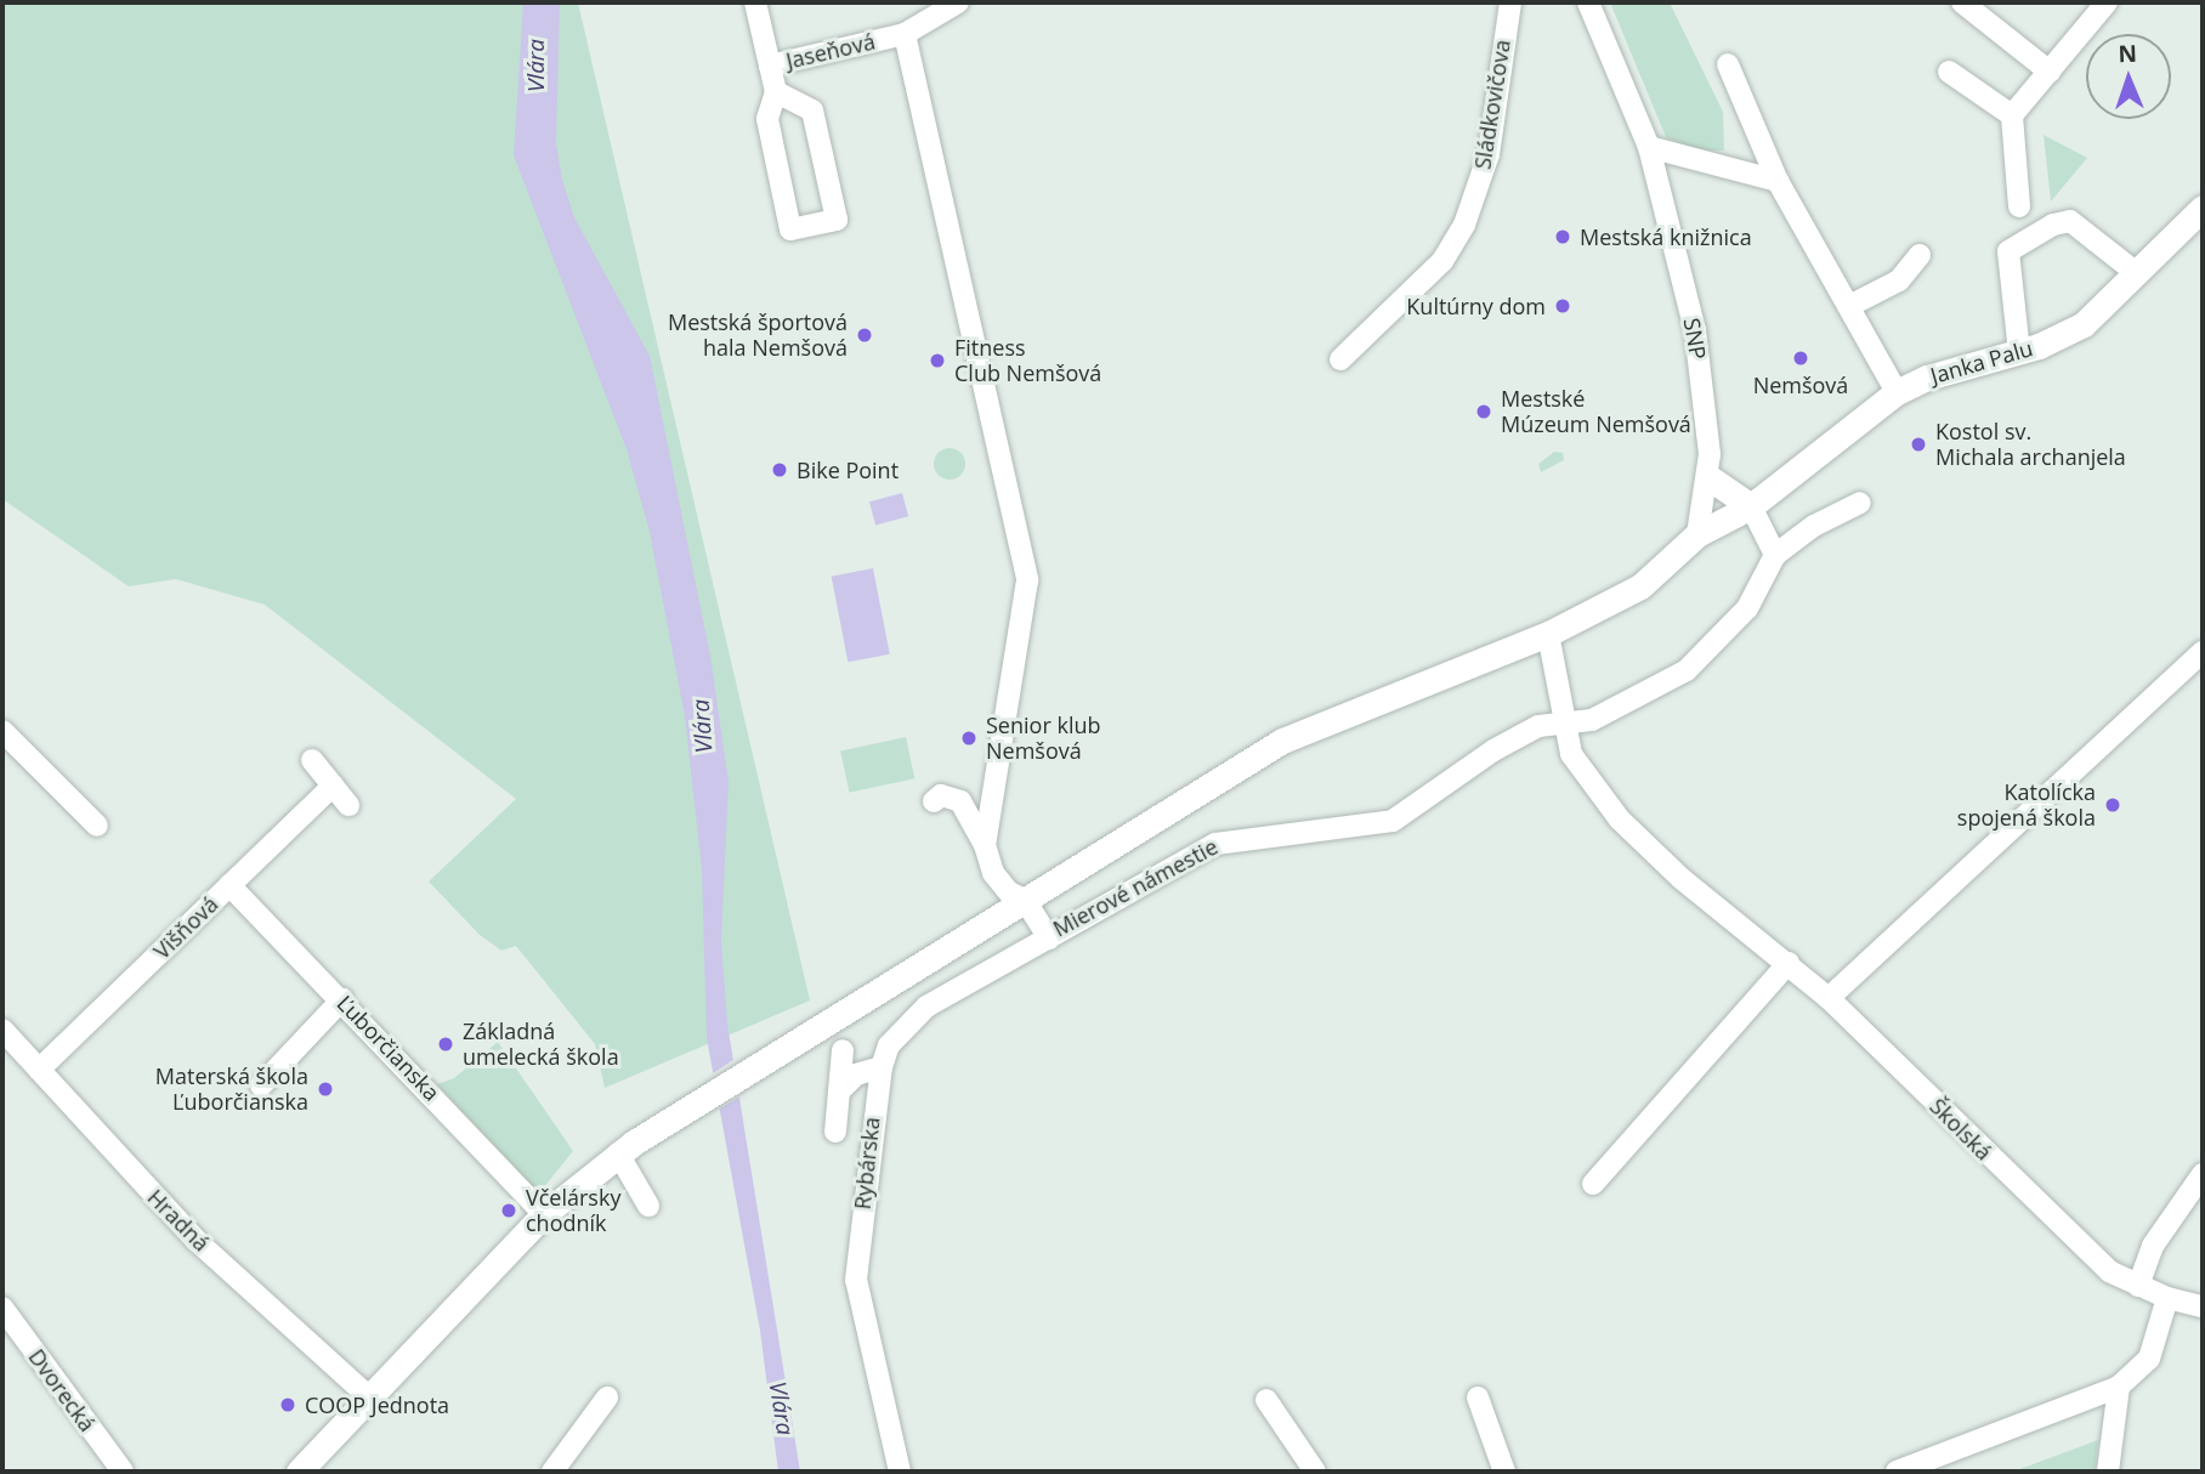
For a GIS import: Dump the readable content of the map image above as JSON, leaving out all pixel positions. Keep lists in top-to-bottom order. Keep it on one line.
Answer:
{"streets":{"main road":["Janka Palu","Mierové námestie"],"street":["Jaseňová","Sládkovičova","SNP","Višňová","Ľuborčianska","Školská","Rybárska","Hradná","Dvorecká"]},"crossings":[["SNP","Mierové námestie"],["Janka Palu","Mierové námestie"],["Mierové námestie","Školská"],["Mierové námestie","Rybárska"],["Višňová","Ľuborčianska"],["Višňová","Hradná"]],"water":["Vlára"],"places":["Mestská knižnica","Kultúrny dom","Mestská športová hala Nemšová","Nemšová","Fitness Club Nemšová","Mestské Múzeum Nemšová","Kostol sv. Michala archanjela","Bike Point","Senior klub Nemšová","Katolícka spojená škola","Základná umelecká škola","Materská škola Ľuborčianska","Včelársky chodník","COOP Jednota"],"north":"top"}
